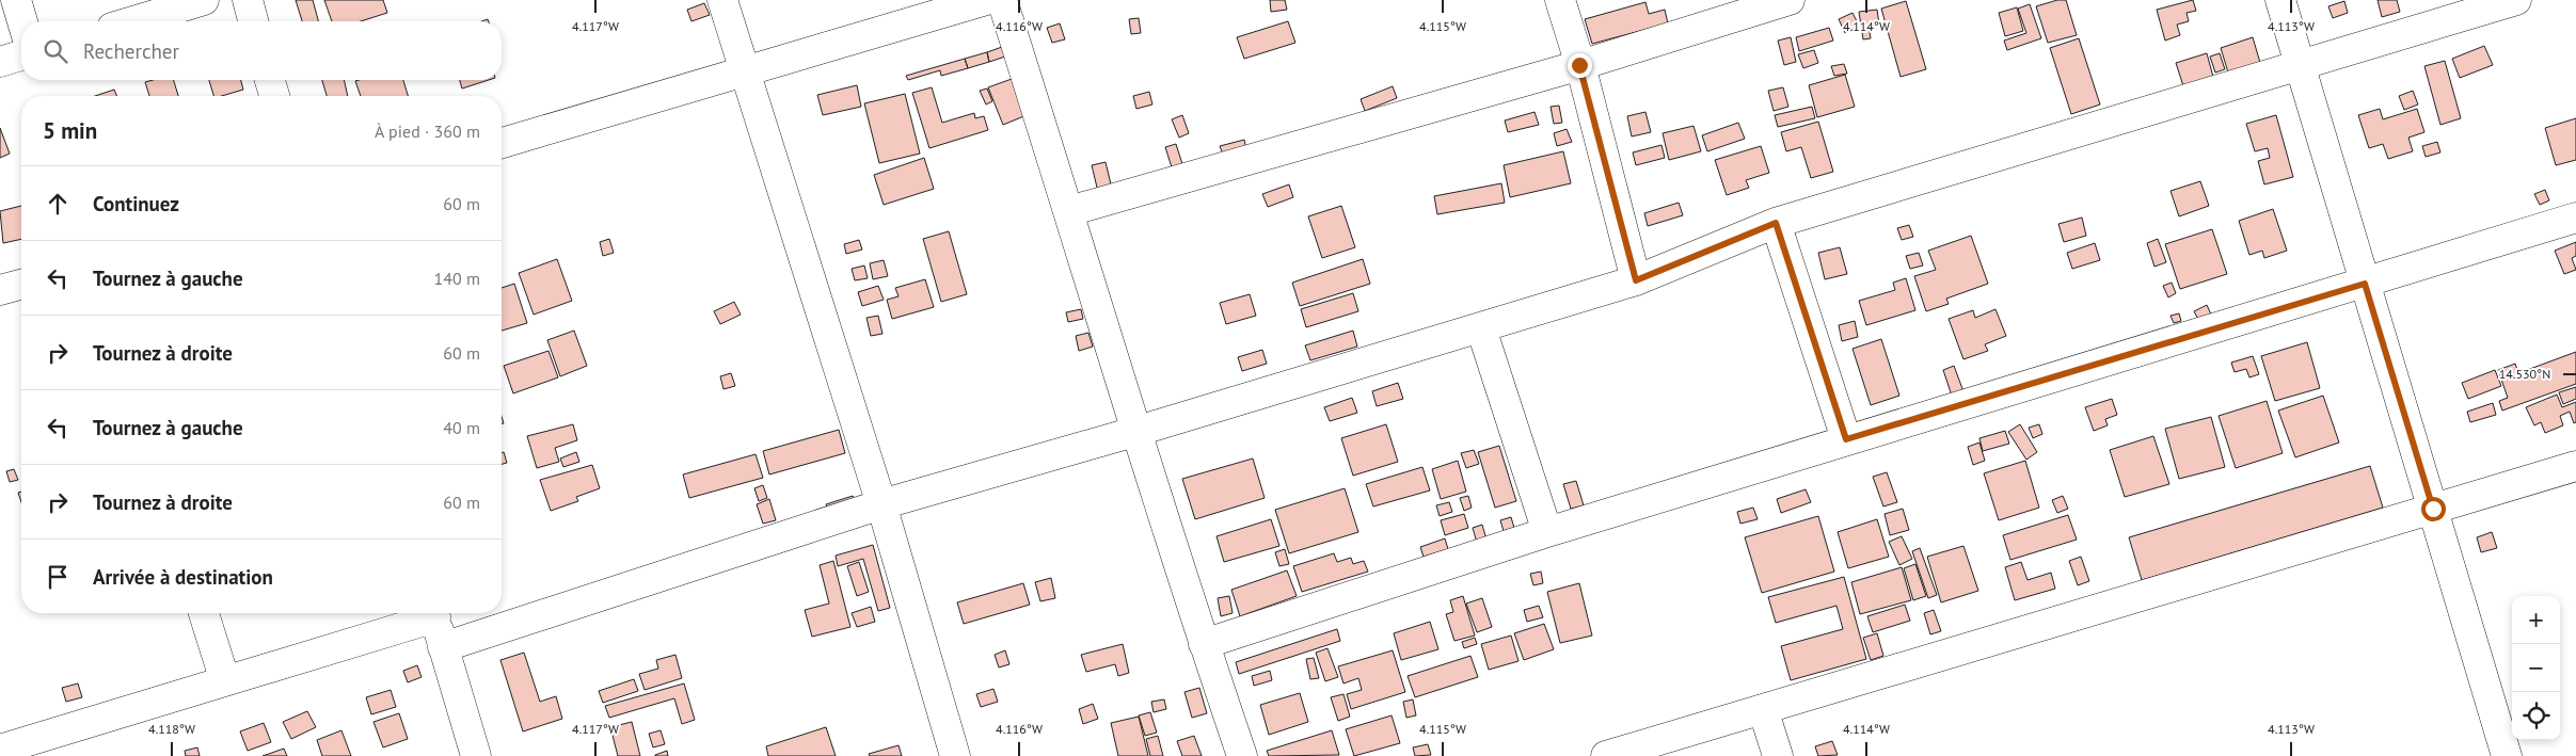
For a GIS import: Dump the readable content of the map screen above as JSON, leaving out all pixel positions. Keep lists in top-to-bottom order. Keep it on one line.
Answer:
{"page":{"search":"Rechercher","heading":["5 min","À pied · 360 m"],"list":[["Continuez","60 m"],["Tournez à gauche","140 m"],["Tournez à droite","60 m"],["Tournez à gauche","40 m"],["Tournez à droite","60 m"],"Arrivée à destination"],"map_buttons":["+","−"]},"coordinates":["4.117°W","4.116°W","4.115°W","4.114°W","4.113°W","14.530°N","4.118°W"]}
